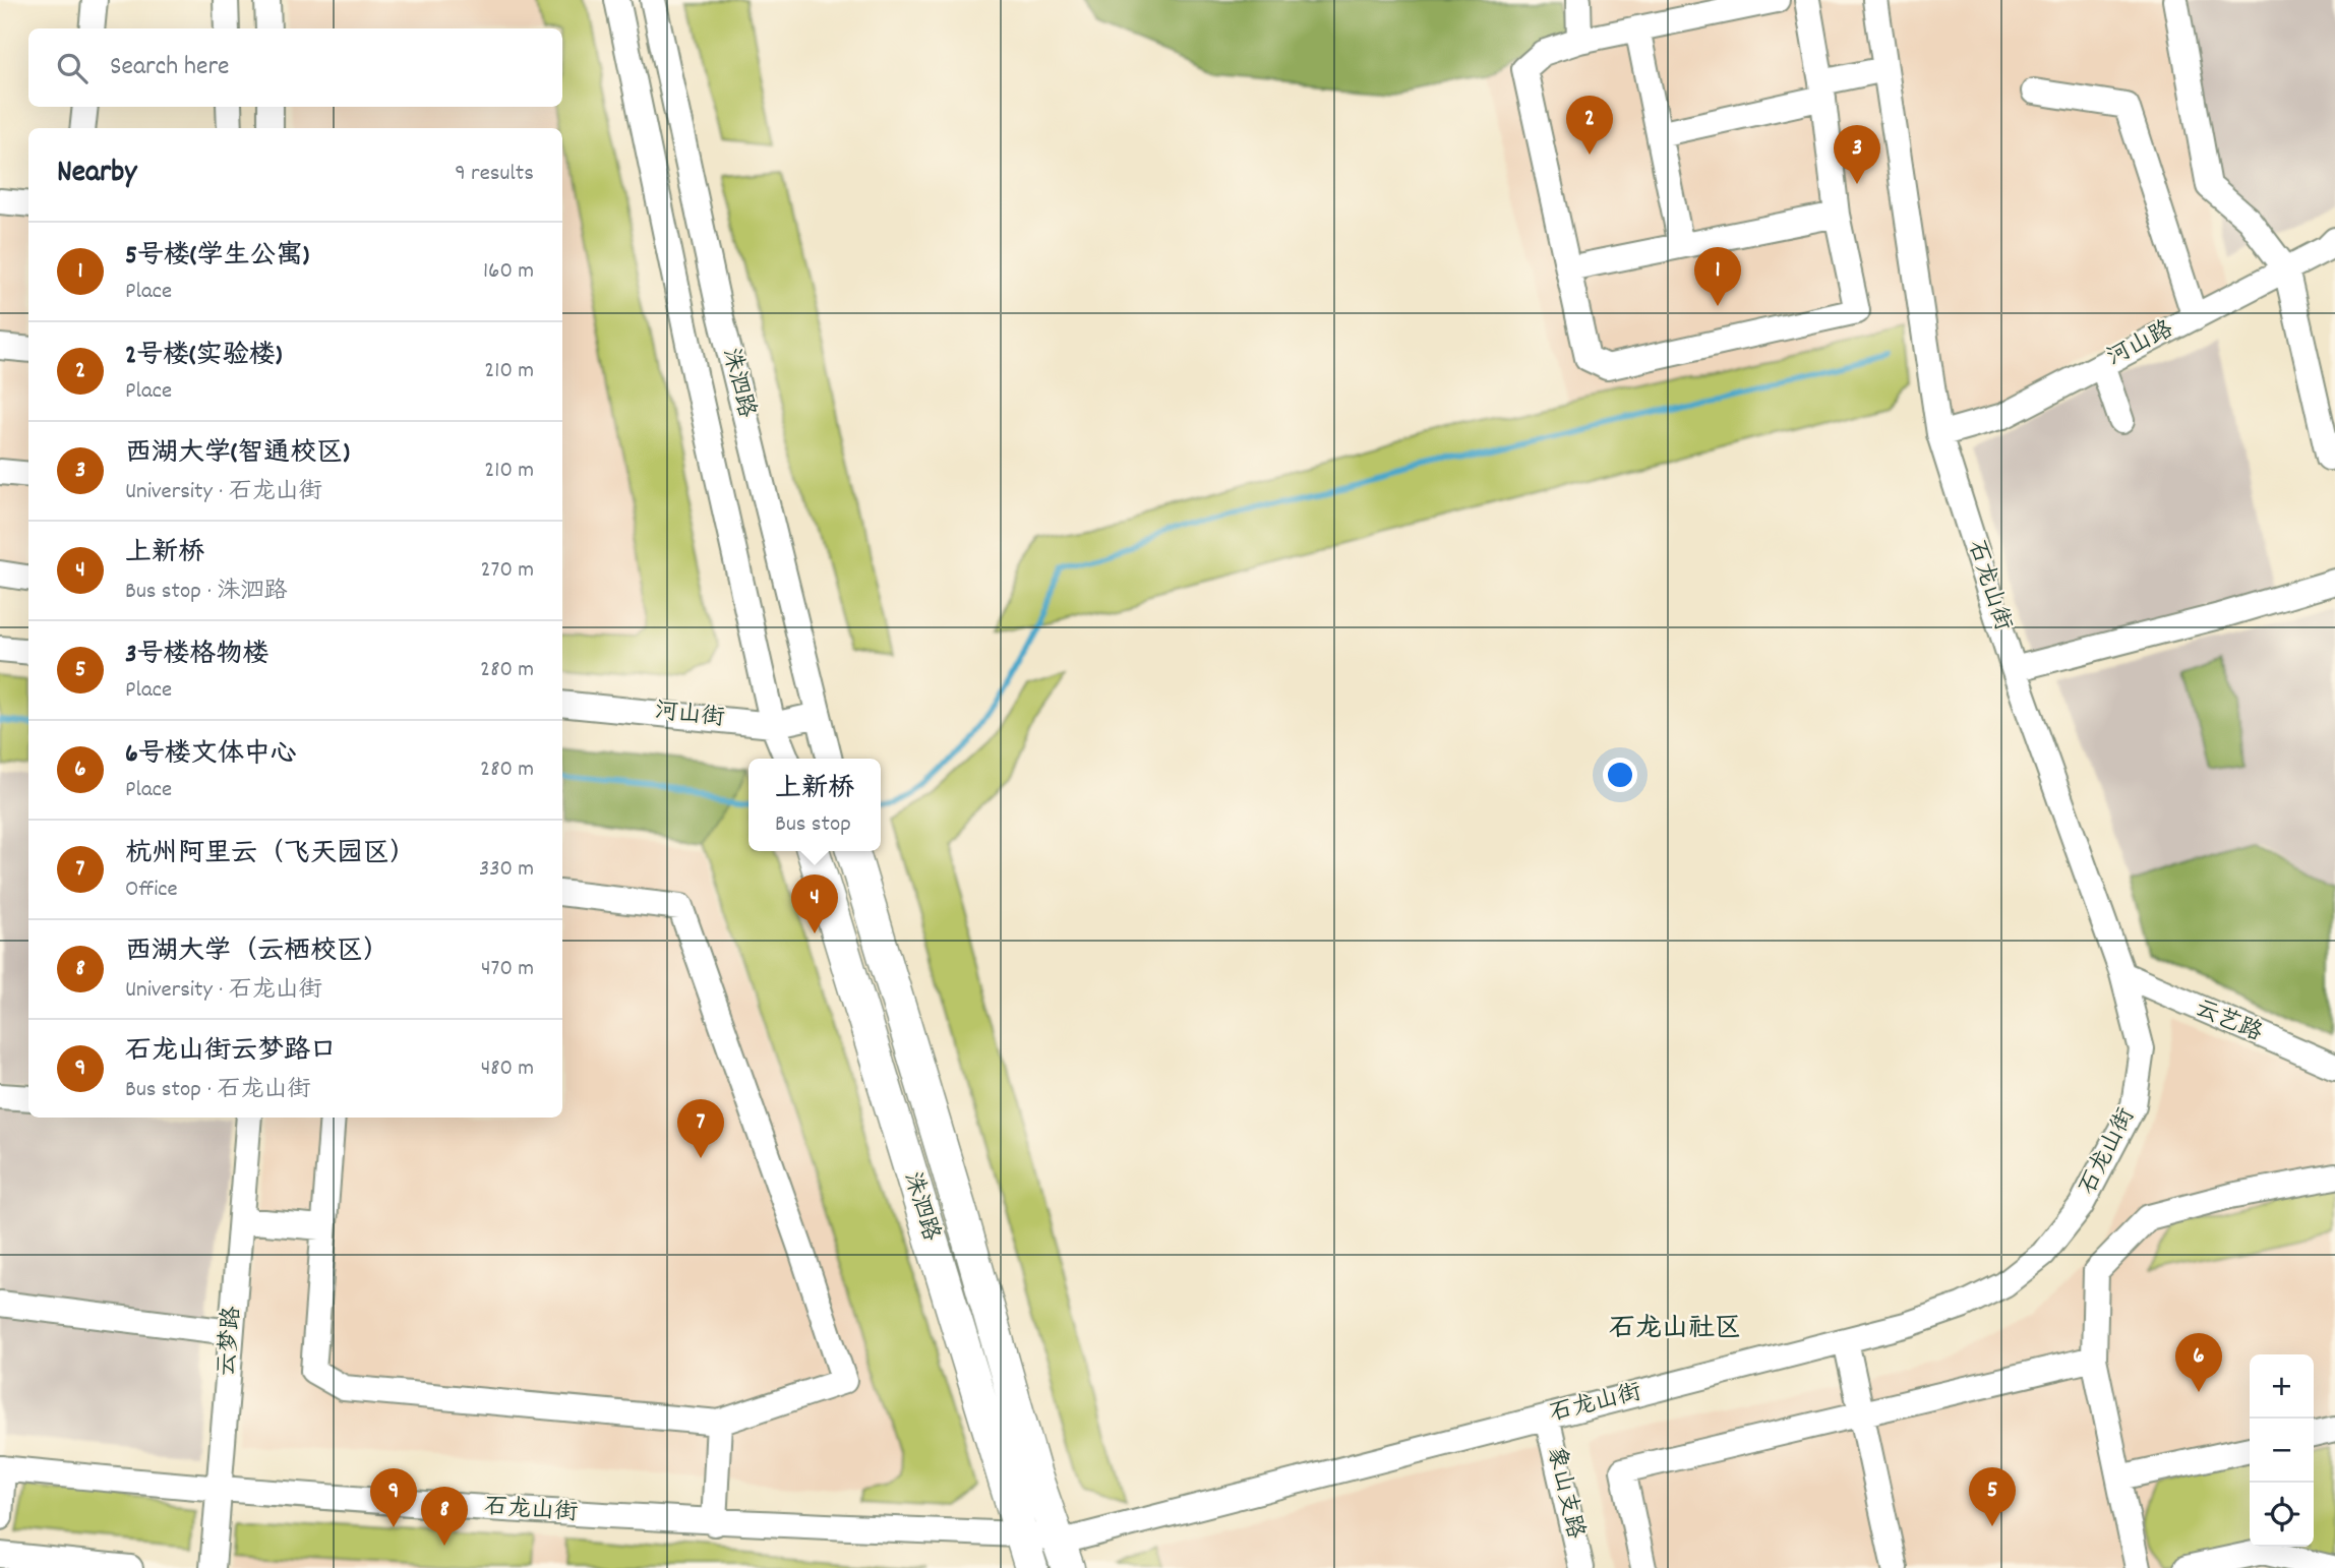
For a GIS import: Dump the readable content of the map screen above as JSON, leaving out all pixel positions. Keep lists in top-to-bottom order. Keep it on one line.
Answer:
{"streets":{"main road":["洙泗路"],"street":["河山路","石龙山街","河山街","云艺路","云梦路","象山支路"]},"crossings":[["河山路","石龙山街"],["洙泗路","石龙山街"],["洙泗路","河山街"],["石龙山街","云艺路"],["石龙山街","云梦路"],["石龙山街","象山支路"]],"districts":["石龙山社区"],"page":{"search":"Search here","pins":["2","3","1","4","7","6","5","9","8"],"heading":["Nearby","9 results"],"list":[{"mark":"1","name":"5号楼(学生公寓)","note":"Place","value":"160 m"},{"mark":"2","name":"2号楼(实验楼)","note":"Place","value":"210 m"},{"mark":"3","name":"西湖大学(智通校区)","note":"University · 石龙山街","value":"210 m"},{"mark":"4","name":"上新桥","note":"Bus stop · 洙泗路","value":"270 m"},{"mark":"5","name":"3号楼格物楼","note":"Place","value":"280 m"},{"mark":"6","name":"6号楼文体中心","note":"Place","value":"280 m"},{"mark":"7","name":"杭州阿里云（飞天园区）","note":"Office","value":"330 m"},{"mark":"8","name":"西湖大学（云栖校区）","note":"University · 石龙山街","value":"470 m"},{"mark":"9","name":"石龙山街云梦路口","note":"Bus stop · 石龙山街","value":"480 m"}],"popup":["上新桥","Bus stop"],"map_buttons":["+","−"]}}
